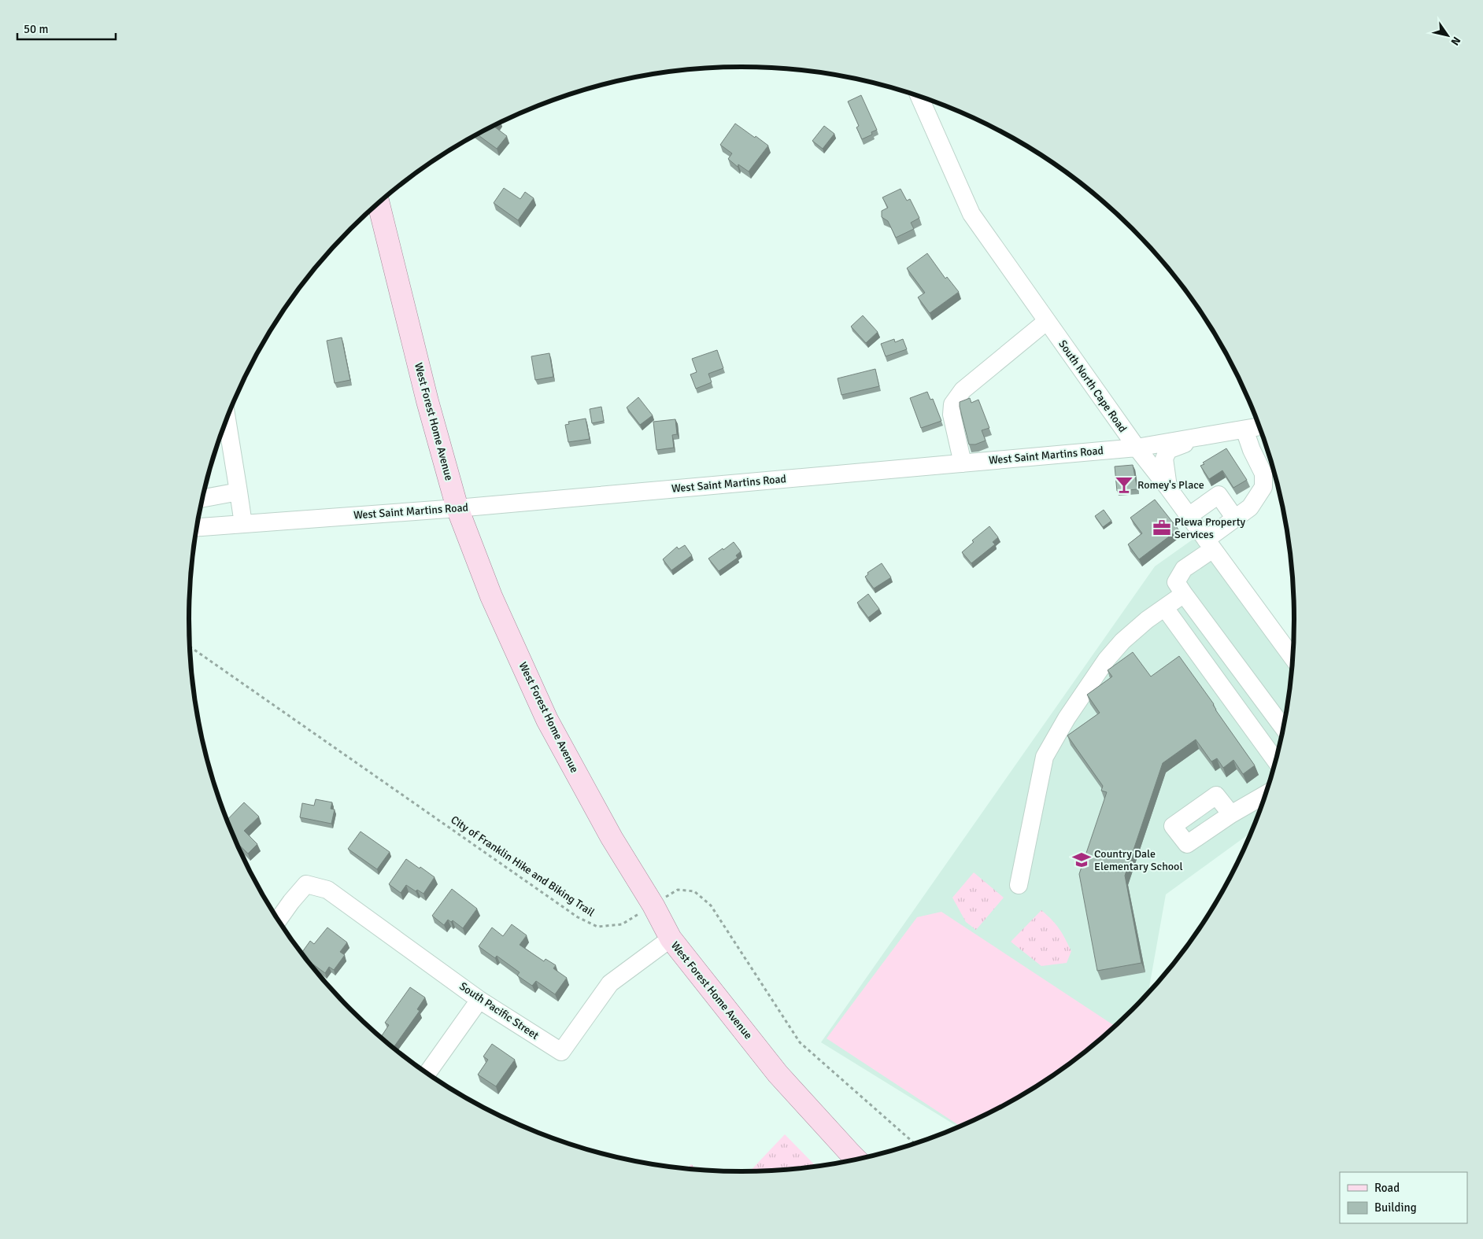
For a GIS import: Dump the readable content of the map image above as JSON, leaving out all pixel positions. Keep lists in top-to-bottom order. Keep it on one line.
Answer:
{"streets":{"main road":["West Forest Home Avenue"],"street":["South North Cape Road","West Saint Martins Road","South Pacific Street"],"path":["City of Franklin Hike and Biking Trail"]},"crossings":[["South North Cape Road","West Saint Martins Road"],["West Forest Home Avenue","West Saint Martins Road"],["West Forest Home Avenue","City of Franklin Hike and Biking Trail"],["West Forest Home Avenue","South Pacific Street"]],"places":{"bar":["Romey's Place"],"office":["Plewa Property Services"],"school or university":["Country Dale Elementary School"]},"legend":["Road","Building"],"scale_bar":"50 m","north":"bottom right"}
